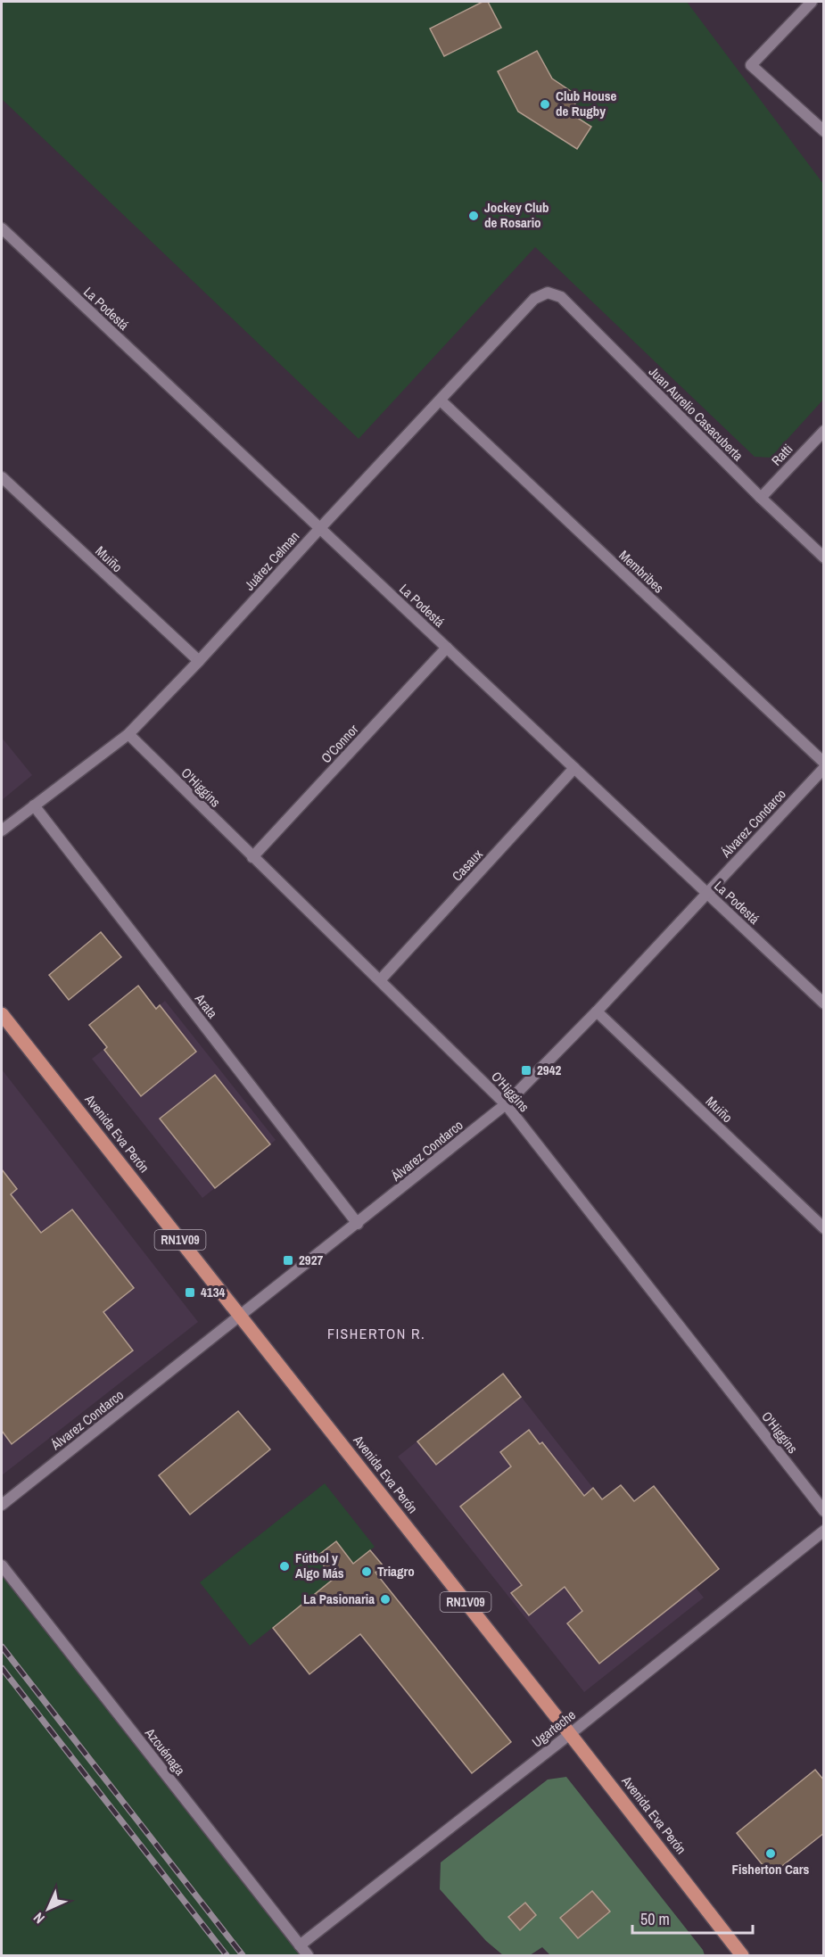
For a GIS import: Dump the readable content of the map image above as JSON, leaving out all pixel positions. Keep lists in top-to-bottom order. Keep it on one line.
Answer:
{"streets":{"main road":["Avenida Eva Perón","RN1V09"],"street":["La Podestá","Juan Aurelio Casacuberta","Ratti","Muiño","Juárez Celman","Membribes","O'Connor","O'Higgins","Álvarez Condarco","Casaux","Arata","Ugarteche","Azcuénaga"]},"crossings":[["La Podestá","Juárez Celman"],["La Podestá","O'Connor"],["La Podestá","Álvarez Condarco"],["La Podestá","Casaux"],["Juan Aurelio Casacuberta","Ratti"],["Juan Aurelio Casacuberta","Juárez Celman"],["Muiño","Juárez Celman"],["Muiño","Álvarez Condarco"],["Juárez Celman","Membribes"],["Juárez Celman","O'Higgins"],["Juárez Celman","Arata"],["O'Connor","O'Higgins"],["O'Higgins","Álvarez Condarco"],["O'Higgins","Casaux"],["Álvarez Condarco","Arata"],["Álvarez Condarco","Avenida Eva Perón"],["Avenida Eva Perón","Ugarteche"],["Ugarteche","Azcuénaga"]],"districts":["FISHERTON R."],"places":{"other":["Club House de Rugby","Jockey Club de Rosario","Fútbol y Algo Más","Triagro","La Pasionaria","Fisherton Cars"],"transit":["2942","2927","4134"]},"scale_bar":"50 m","north":"bottom left"}
